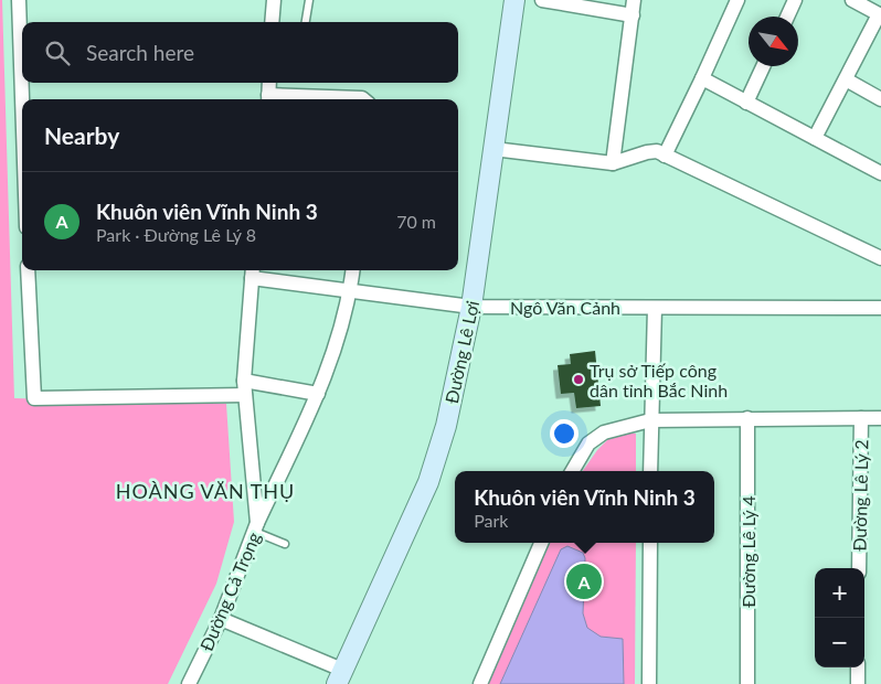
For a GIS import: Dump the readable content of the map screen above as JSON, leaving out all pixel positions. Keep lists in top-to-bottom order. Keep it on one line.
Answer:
{"streets":{"main road":["Đường Lê Lợi"],"street":["Ngô Văn Cảnh","Đường Lê Lý 2","Đường Lê Lý 4","Đường Cả Trọng"]},"crossings":[["Ngô Văn Cảnh","Đường Lê Lợi"],["Ngô Văn Cảnh","Đường Cả Trọng"]],"districts":["HOÀNG VĂN THỤ"],"places":["Trụ sở Tiếp công dân tỉnh Bắc Ninh"],"north":"bottom right","page":{"search":"Search here","heading":"Nearby","list":[{"mark":"A","name":"Khuôn viên Vĩnh Ninh 3","note":"Park · Đường Lê Lý 8","value":"70 m"}],"popup":["Khuôn viên Vĩnh Ninh 3","Park"],"pins":"A","map_buttons":["+","−"]}}
